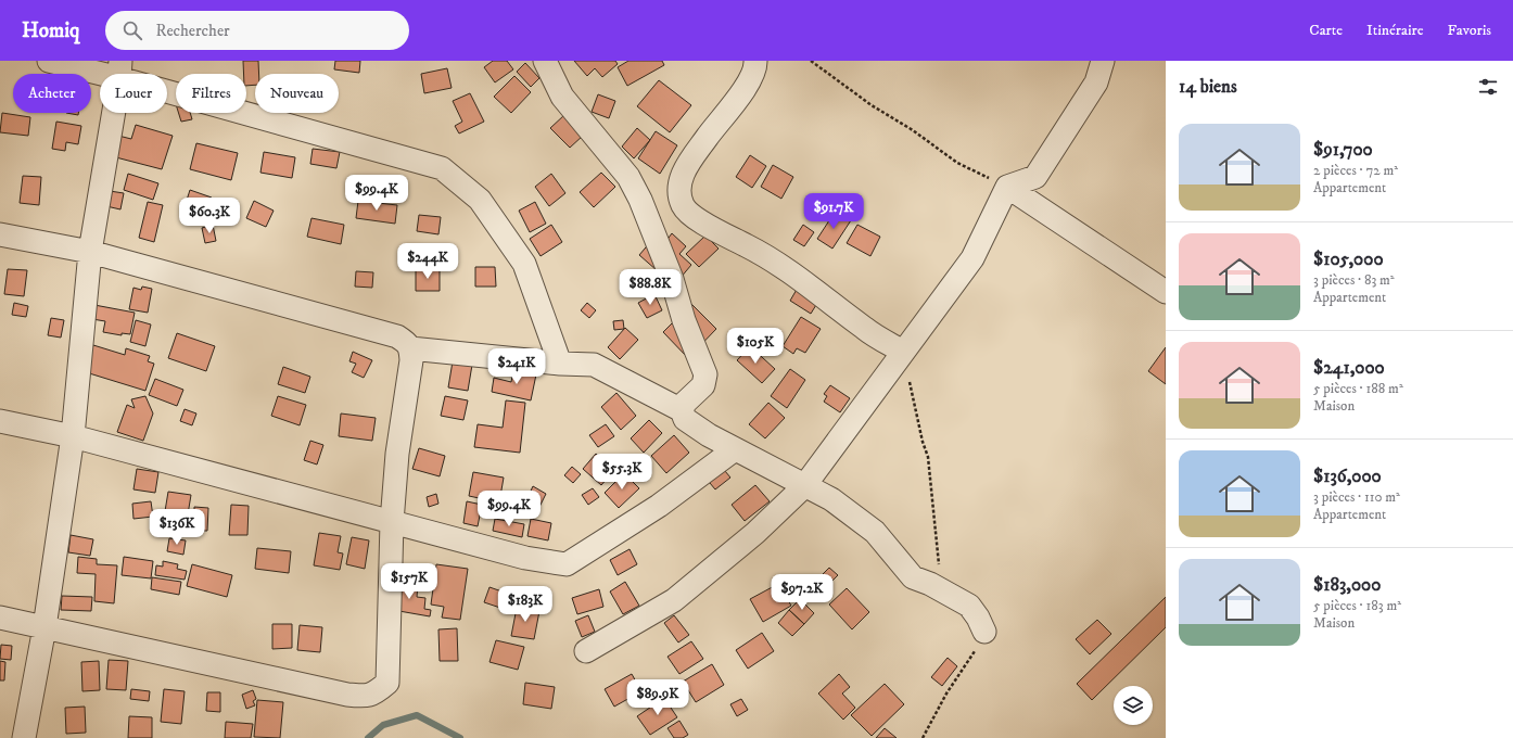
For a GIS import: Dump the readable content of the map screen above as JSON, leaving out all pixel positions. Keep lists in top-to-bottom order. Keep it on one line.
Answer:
{"page":{"header":"Homiq","search":"Rechercher","nav":["Carte","Itinéraire","Favoris"],"heading":"14 biens","chip":["Acheter","Louer","Filtres","Nouveau"],"list":[{"name":"$91,700","note":"2 pièces · 72 m² · Appartement"},{"name":"$105,000","note":"3 pièces · 83 m² · Appartement"},{"name":"$241,000","note":"5 pièces · 188 m² · Maison"},{"name":"$136,000","note":"3 pièces · 110 m² · Appartement"},{"name":"$183,000","note":"5 pièces · 183 m² · Maison"}],"price":["$99.4K","$91.7K","$60.3K","$244K","$88.8K","$105K","$241K","$55.3K","$99.4K","$136K","$157K","$97.2K","$183K","$89.9K"]}}
